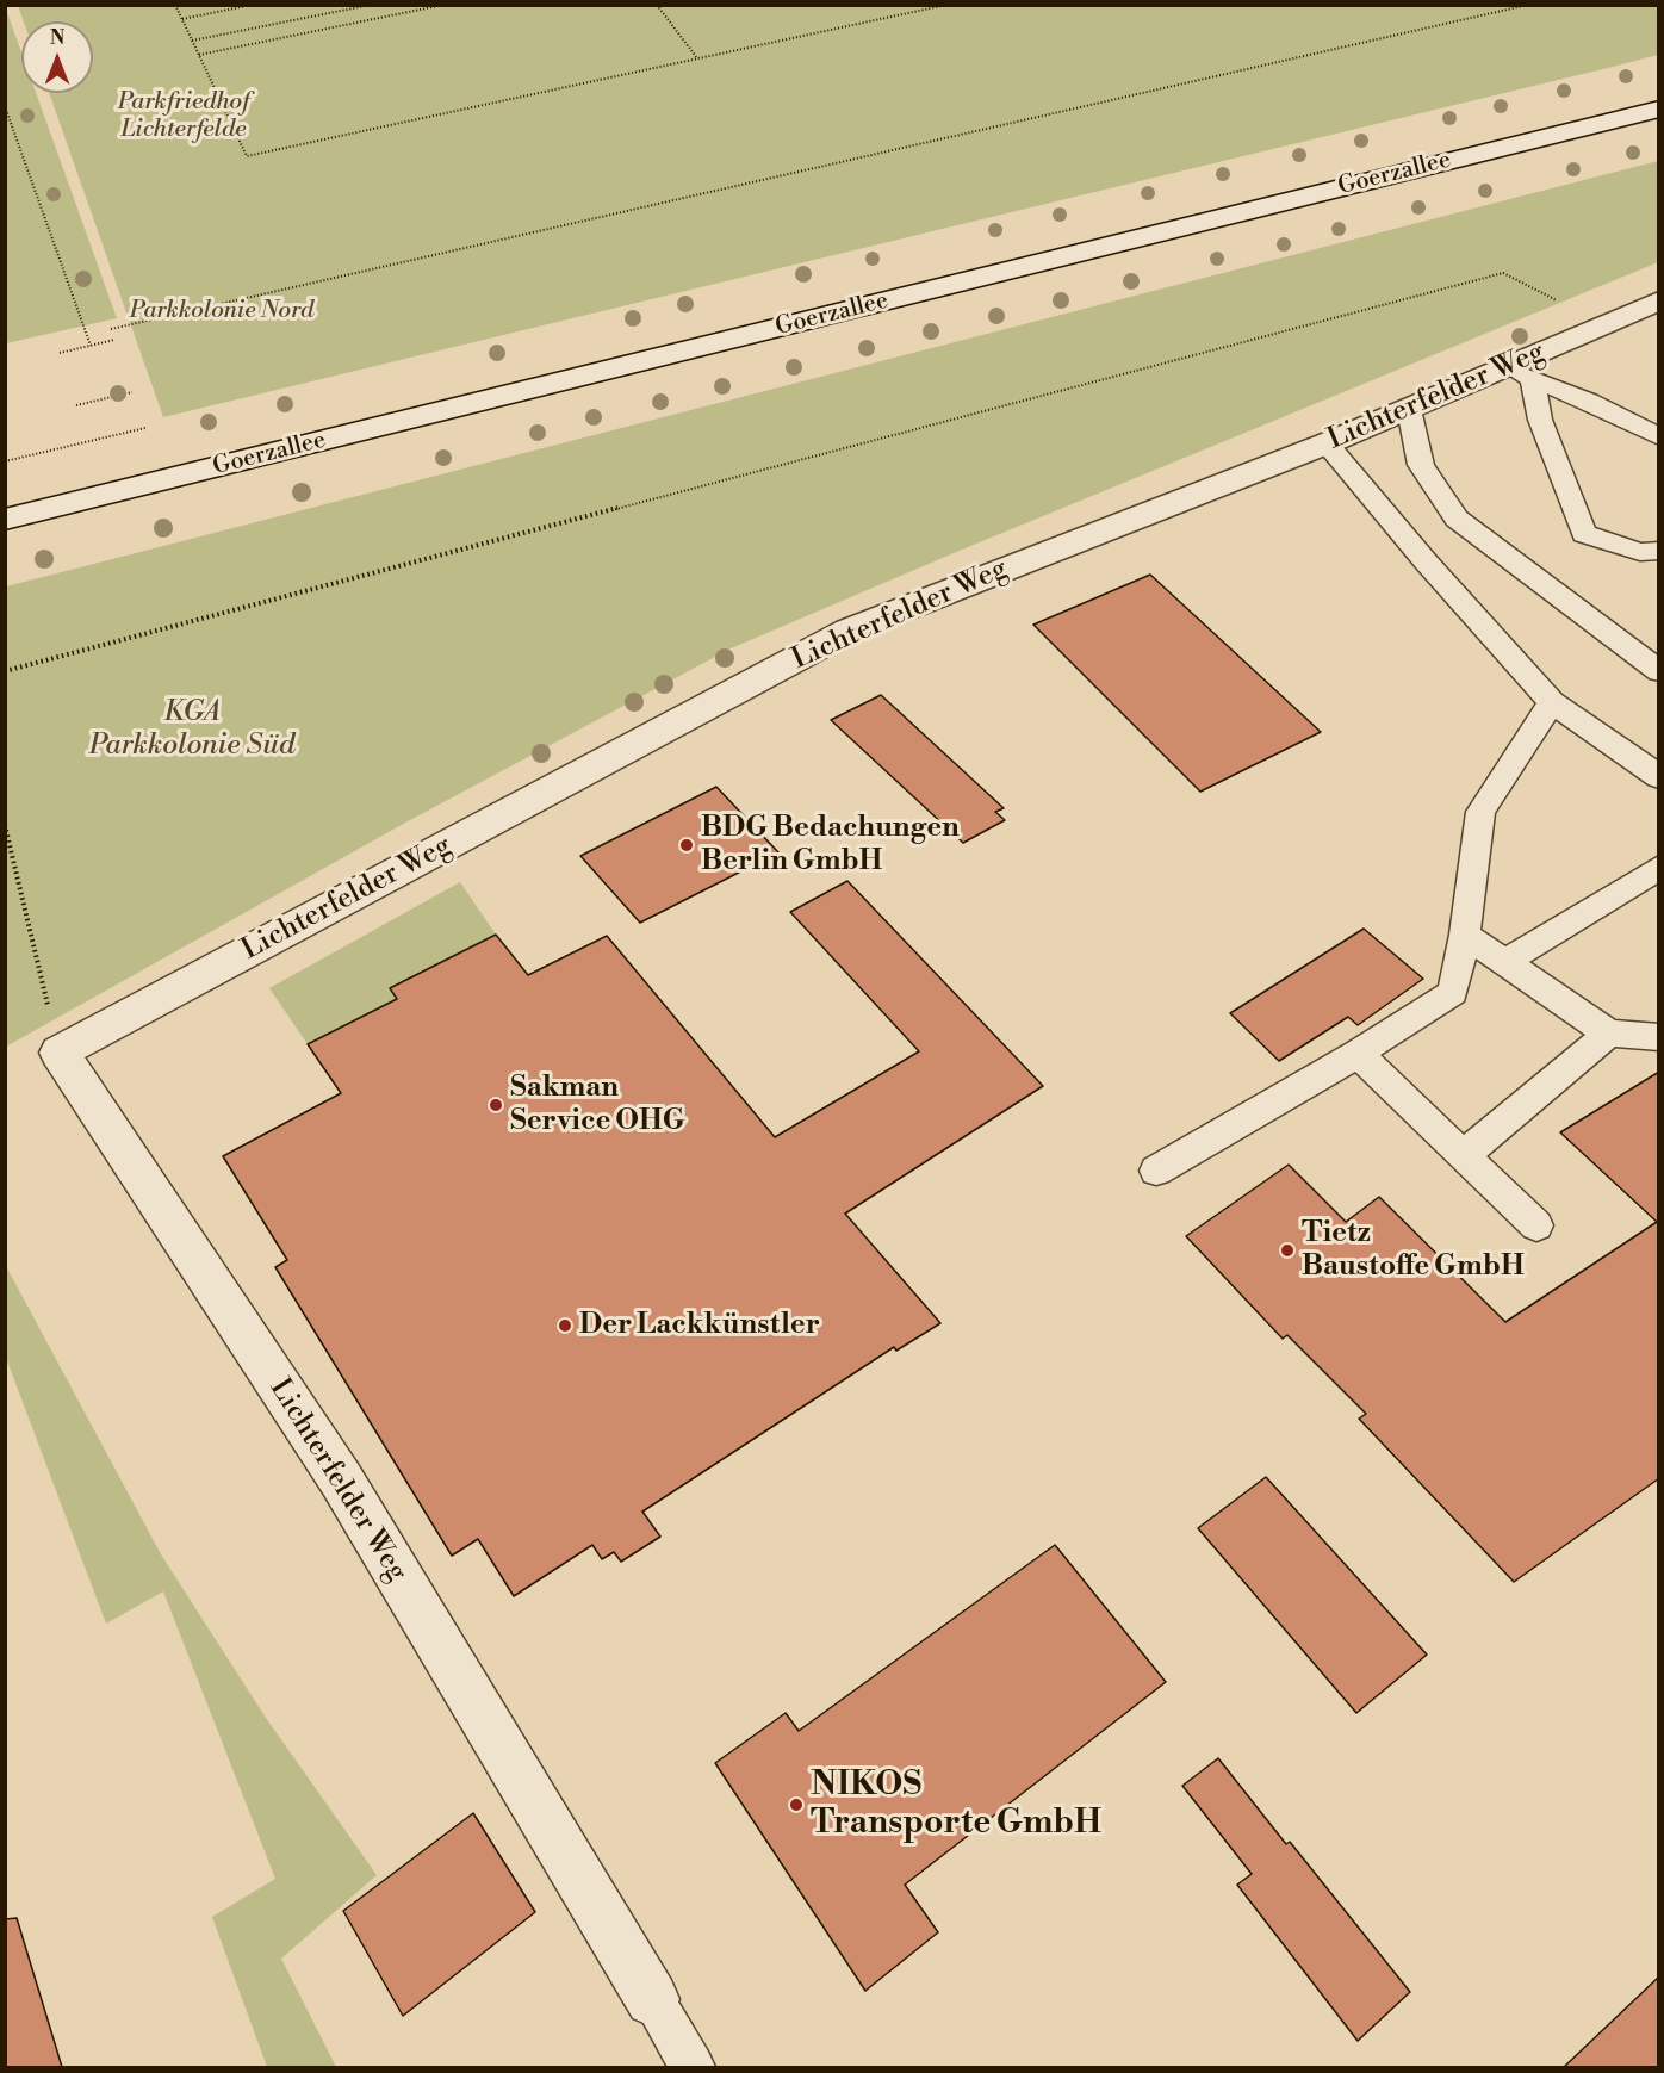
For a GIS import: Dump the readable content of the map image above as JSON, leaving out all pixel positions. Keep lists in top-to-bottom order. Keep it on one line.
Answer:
{"streets":{"street":["Goerzallee","Lichterfelder Weg"]},"parks":["Parkfriedhof Lichterfelde","Parkkolonie Nord","KGA Parkkolonie Süd"],"places":["BDG Bedachungen Berlin GmbH","Sakman Service OHG","Tietz Baustoffe GmbH","Der Lackkünstler","NIKOS Transporte GmbH"],"north":"top"}
